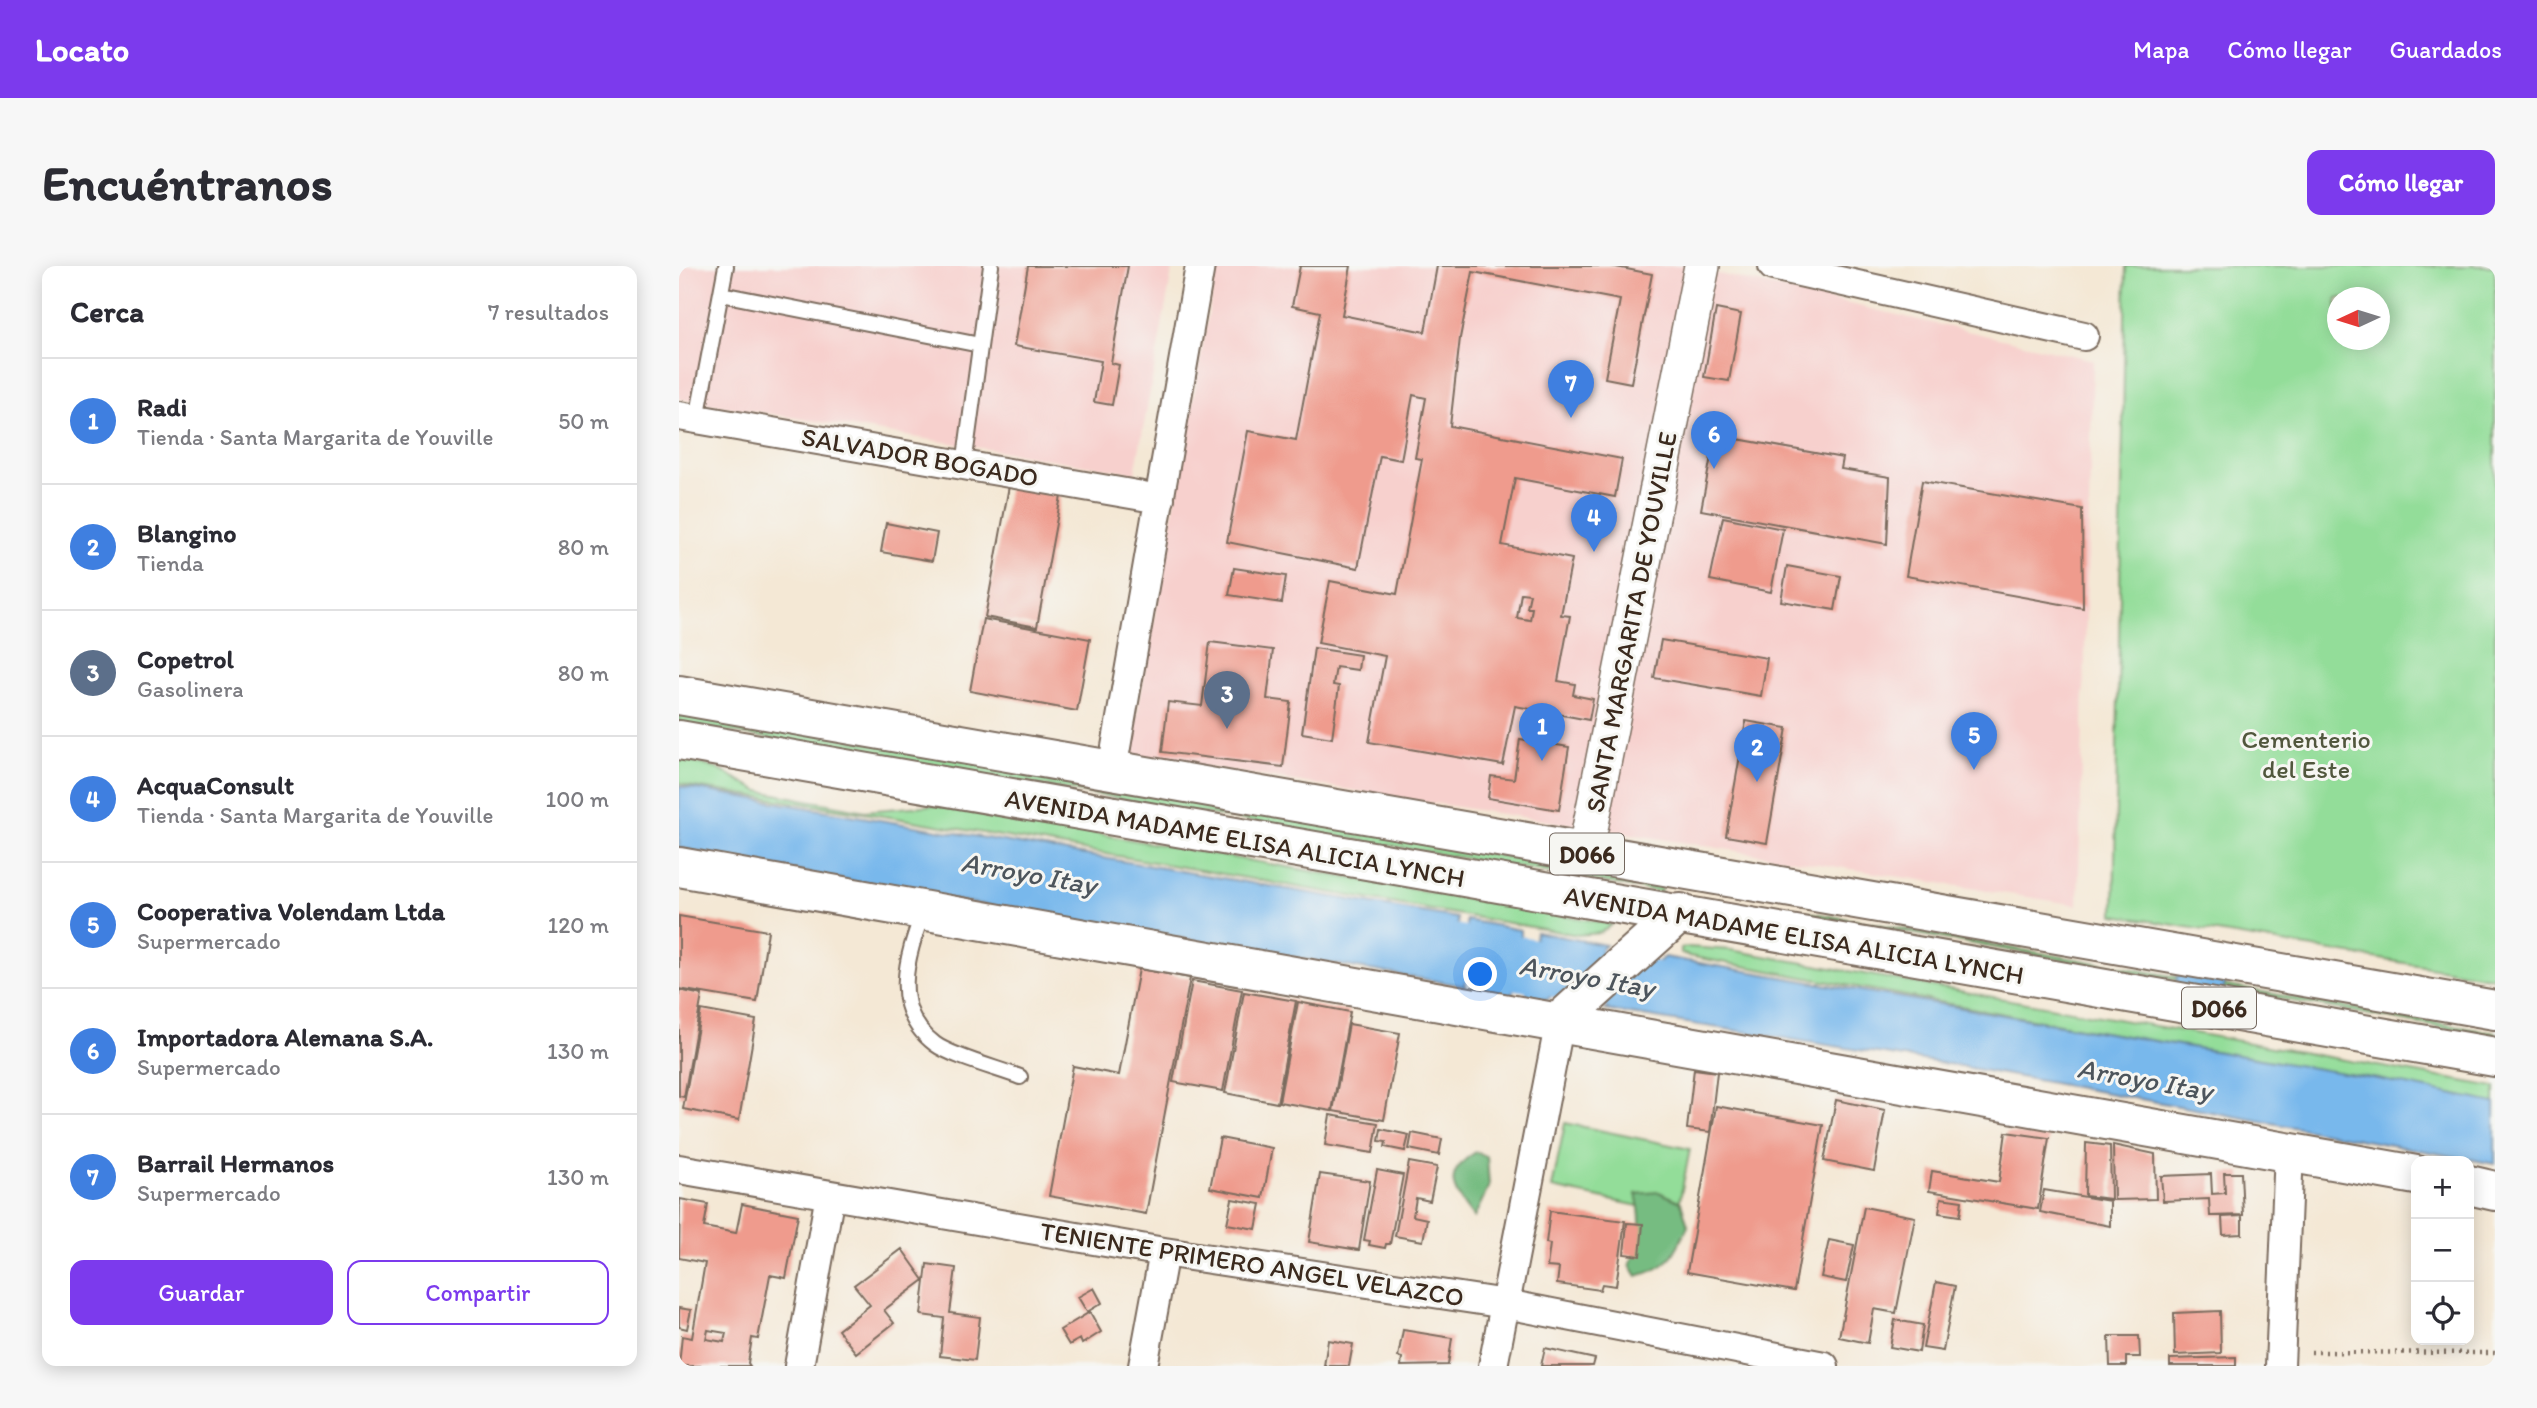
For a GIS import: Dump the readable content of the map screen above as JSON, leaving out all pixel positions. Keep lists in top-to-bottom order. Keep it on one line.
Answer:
{"streets":{"main road":["AVENIDA MADAME ELISA ALICIA LYNCH","D066"],"street":["SALVADOR BOGADO","SANTA MARGARITA DE YOUVILLE","TENIENTE PRIMERO ANGEL VELAZCO"]},"crossings":[["SANTA MARGARITA DE YOUVILLE","AVENIDA MADAME ELISA ALICIA LYNCH"]],"water":["Arroyo Itay"],"parks":["Cementerio del Este"],"north":"left","page":{"header":"Locato","nav":["Mapa","Cómo llegar","Guardados"],"buttons":["Cómo llegar",["Guardar","Compartir"]],"title":"Encuéntranos","heading":["Cerca","7 resultados"],"list":[{"mark":"1","name":"Radi","note":"Tienda · Santa Margarita de Youville","value":"50 m"},{"mark":"2","name":"Blangino","note":"Tienda","value":"80 m"},{"mark":"3","name":"Copetrol","note":"Gasolinera","value":"80 m"},{"mark":"4","name":"AcquaConsult","note":"Tienda · Santa Margarita de Youville","value":"100 m"},{"mark":"5","name":"Cooperativa Volendam Ltda","note":"Supermercado","value":"120 m"},{"mark":"6","name":"Importadora Alemana S.A.","note":"Supermercado","value":"130 m"},{"mark":"7","name":"Barrail Hermanos","note":"Supermercado","value":"130 m"}],"pins":["7","6","4","3","1","5","2"],"map_buttons":["+","−"]}}
